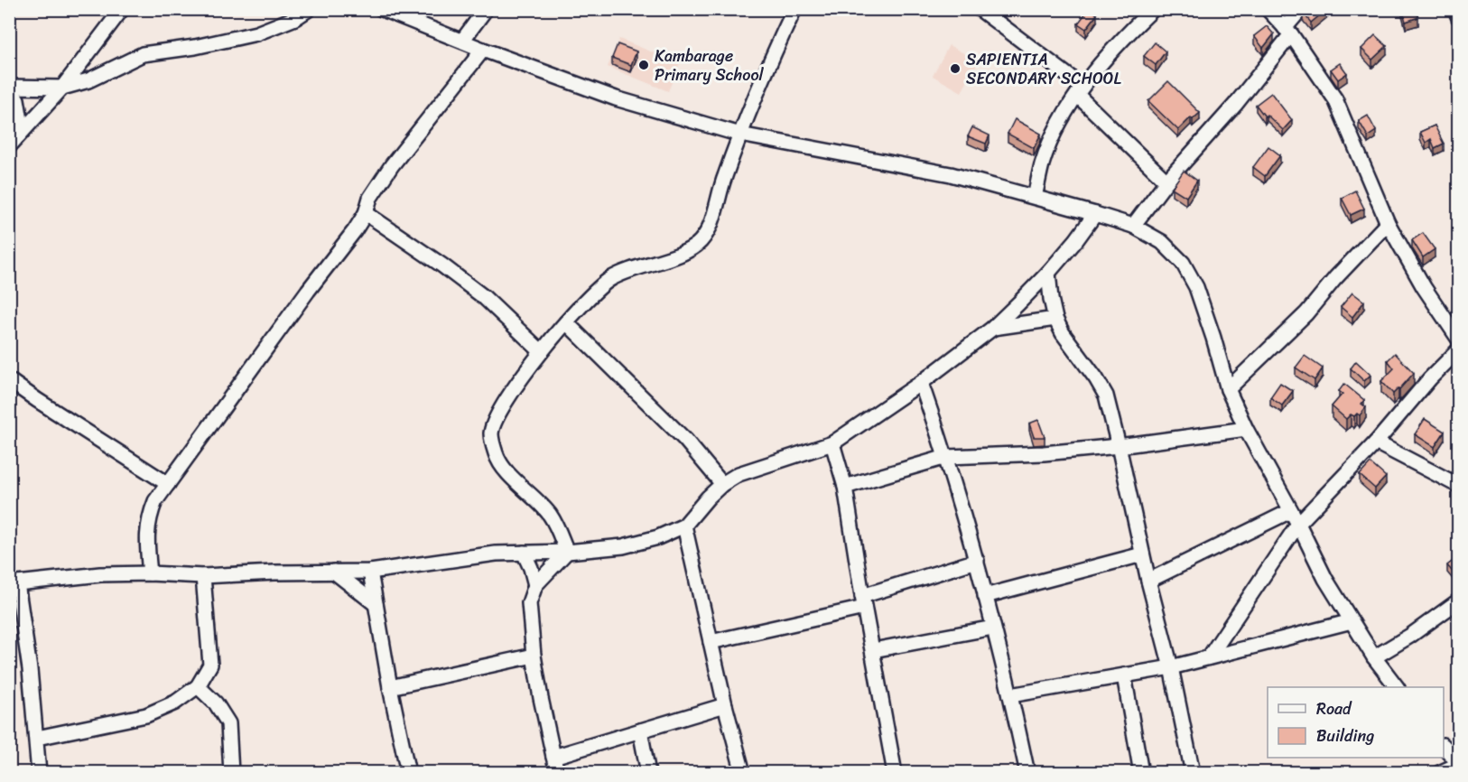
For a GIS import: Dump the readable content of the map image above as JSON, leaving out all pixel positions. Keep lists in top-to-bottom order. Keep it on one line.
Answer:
{"places":["Kambarage Primary School","SAPIENTIA SECONDARY SCHOOL"],"legend":["Road","Building"]}
